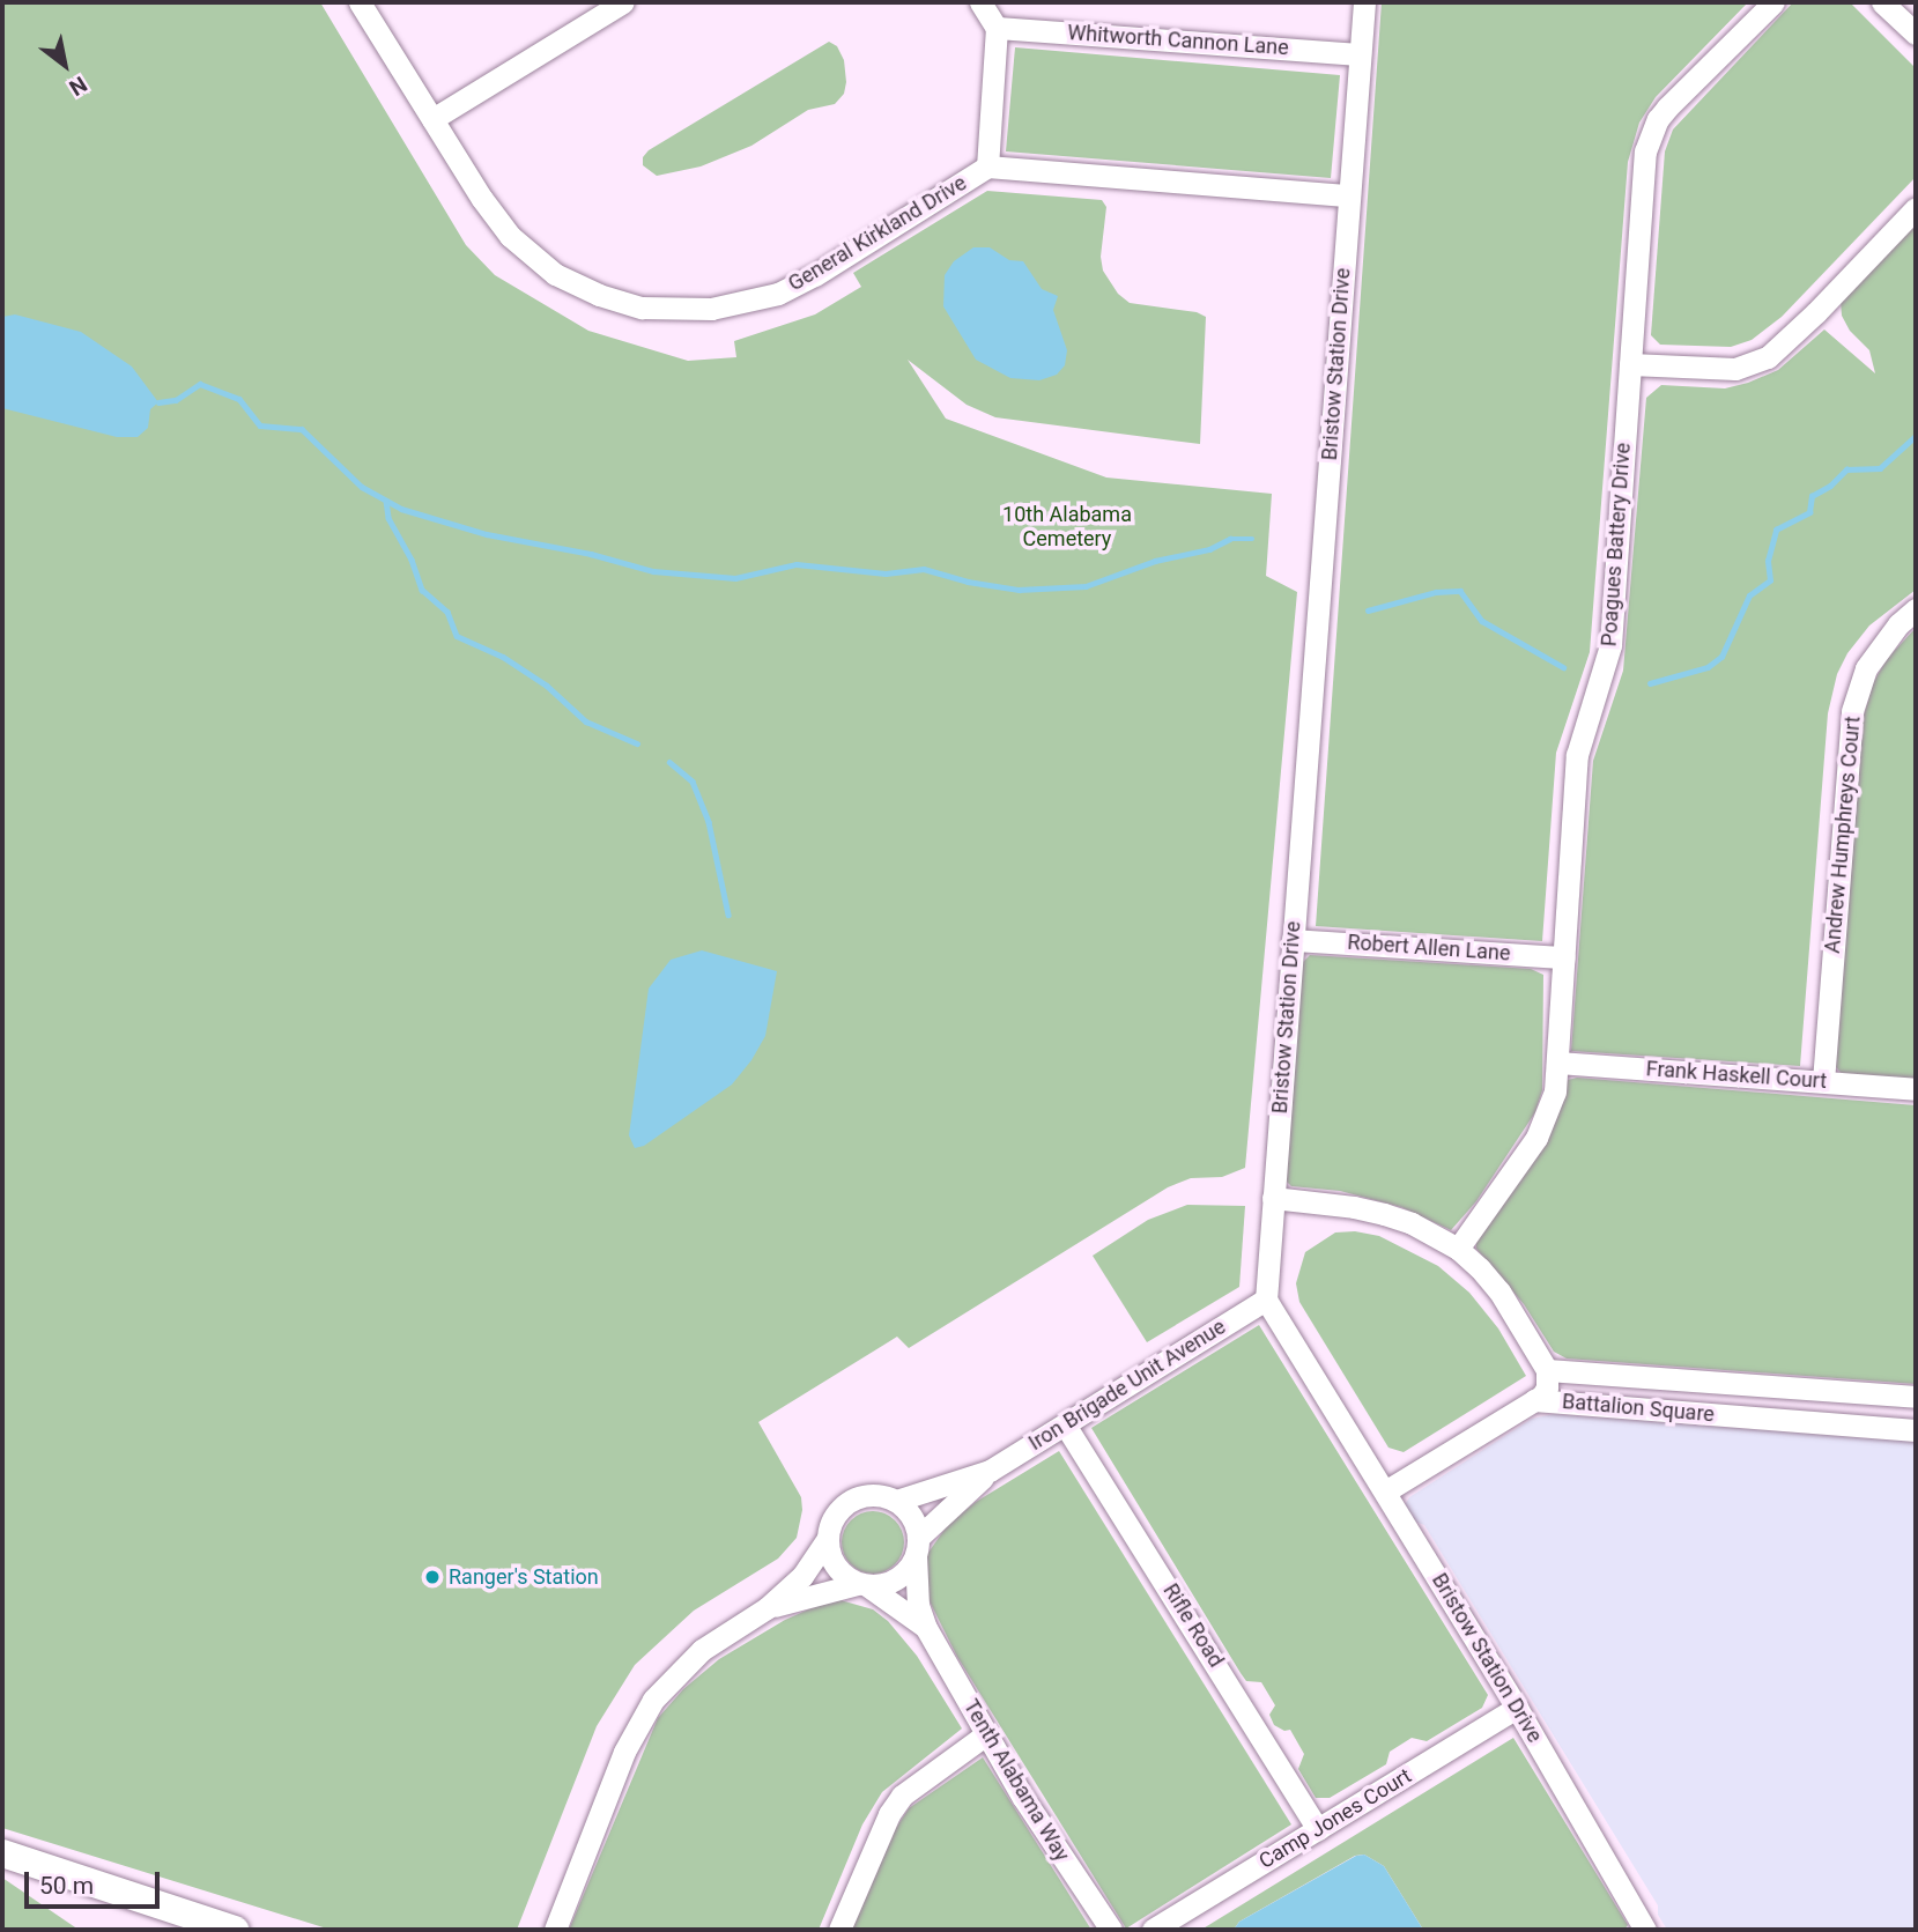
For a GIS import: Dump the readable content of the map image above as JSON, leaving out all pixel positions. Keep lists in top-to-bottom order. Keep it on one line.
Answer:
{"streets":{"street":["Whitworth Cannon Lane","General Kirkland Drive","Bristow Station Drive","Poagues Battery Drive","Andrew Humphreys Court","Robert Allen Lane","Frank Haskell Court","Iron Brigade Unit Avenue","Battalion Square","Rifle Road","Tenth Alabama Way","Camp Jones Court"]},"crossings":[["Whitworth Cannon Lane","Bristow Station Drive"],["General Kirkland Drive","Bristow Station Drive"],["Bristow Station Drive","Robert Allen Lane"],["Bristow Station Drive","Iron Brigade Unit Avenue"],["Bristow Station Drive","Battalion Square"],["Bristow Station Drive","Camp Jones Court"],["Poagues Battery Drive","Robert Allen Lane"],["Poagues Battery Drive","Frank Haskell Court"],["Andrew Humphreys Court","Frank Haskell Court"],["Iron Brigade Unit Avenue","Rifle Road"],["Iron Brigade Unit Avenue","Tenth Alabama Way"],["Rifle Road","Camp Jones Court"]],"parks":["10th Alabama Cemetery"],"places":["Ranger's Station"],"scale_bar":"50 m","north":"bottom right"}
